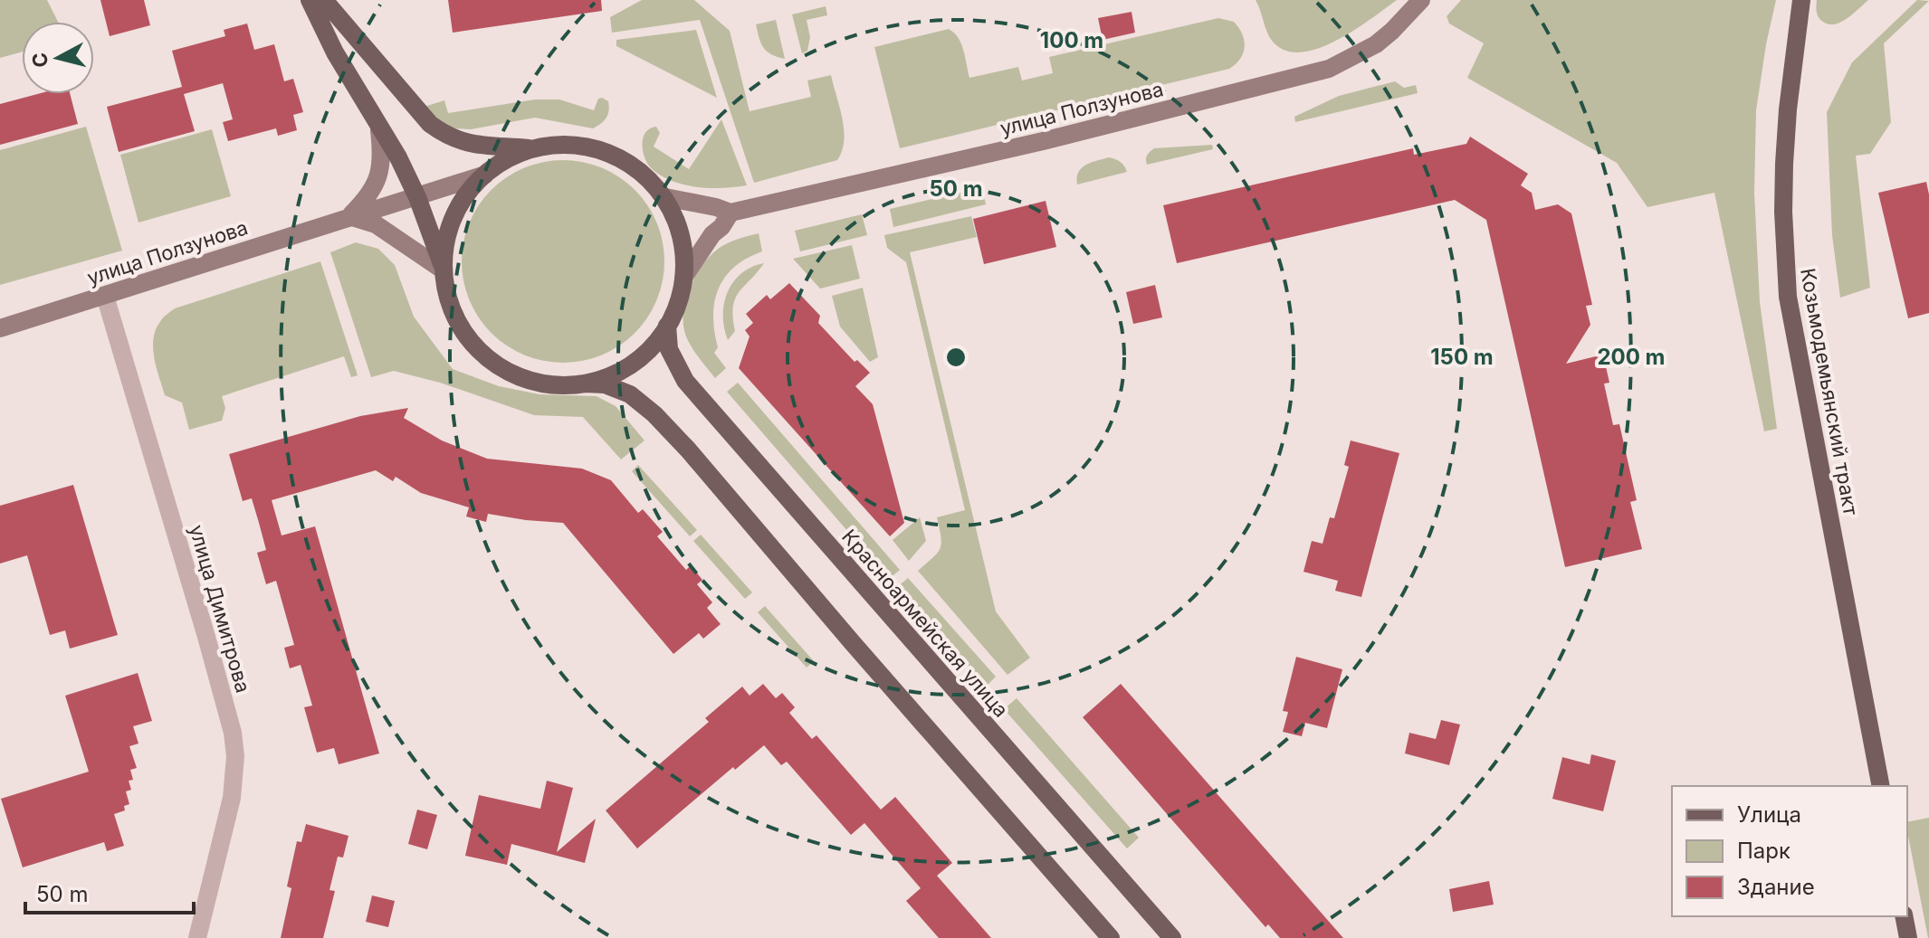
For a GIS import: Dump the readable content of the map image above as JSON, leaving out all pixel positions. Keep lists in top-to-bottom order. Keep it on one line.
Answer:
{"streets":{"main road":["улица Ползунова","Козьмодемьянский тракт","Красноармейская улица"],"street":["улица Димитрова"]},"crossings":[["улица Ползунова","улица Димитрова"],["улица Ползунова","Красноармейская улица"]],"legend":["Улица","Парк","Здание"],"scale_bar":"50 m","north":"left","rings":["100 m","50 m","150 m","200 m"]}
